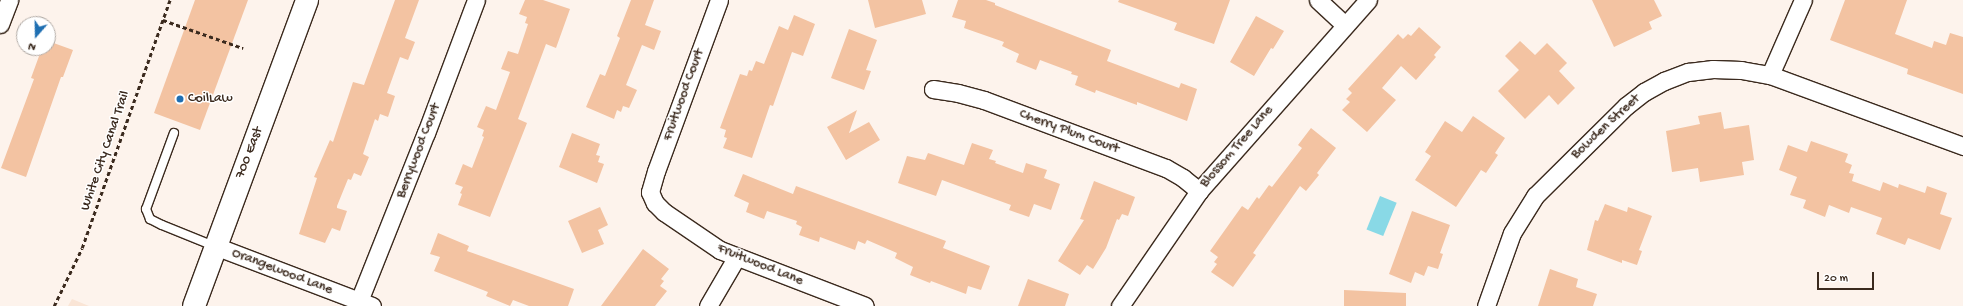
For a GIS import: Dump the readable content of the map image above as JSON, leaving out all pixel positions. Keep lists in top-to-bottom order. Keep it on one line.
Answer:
{"streets":{"main road":["700 East"],"street":["Fruitwood Court","Bowden Street","Cherry Plum Court","Blossom Tree Lane","Berrywood Court","Fruitwood Lane","Orangewood Lane"],"path":["White City Canal Trail"]},"crossings":[["Fruitwood Court","Fruitwood Lane"],["Cherry Plum Court","Blossom Tree Lane"],["Berrywood Court","Orangewood Lane"],["700 East","Orangewood Lane"]],"places":["CoilLaw"],"scale_bar":"20 m","north":"bottom"}
